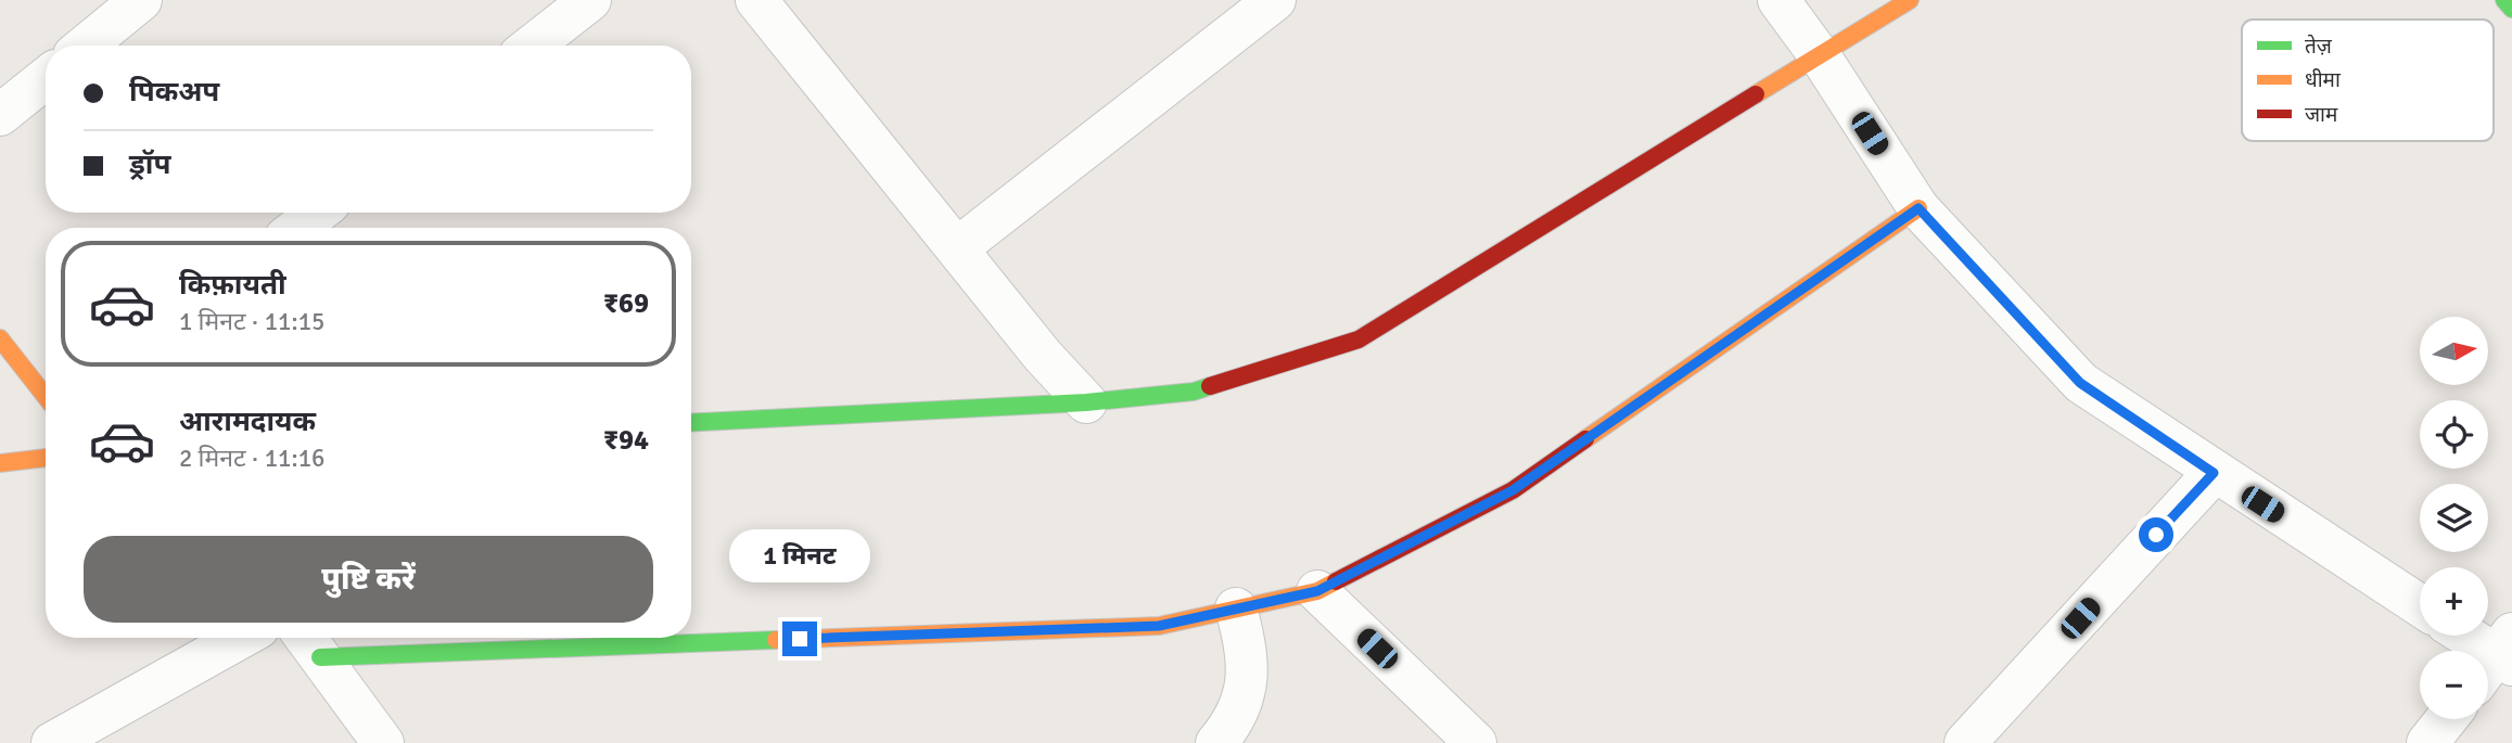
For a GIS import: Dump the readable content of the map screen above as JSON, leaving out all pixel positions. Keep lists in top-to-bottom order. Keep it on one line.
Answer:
{"legend":["तेज़","धीमा","जाम"],"north":"right","page":{"banner":["पिकअप","ड्रॉप"],"list":[{"name":"किफ़ायती","note":"1 मिनट · 11:15","value":"₹69"},{"name":"आरामदायक","note":"2 मिनट · 11:16","value":"₹94"}],"map_buttons":["+","−"],"buttons":"पुष्टि करें","bubble":"1 मिनट"}}
